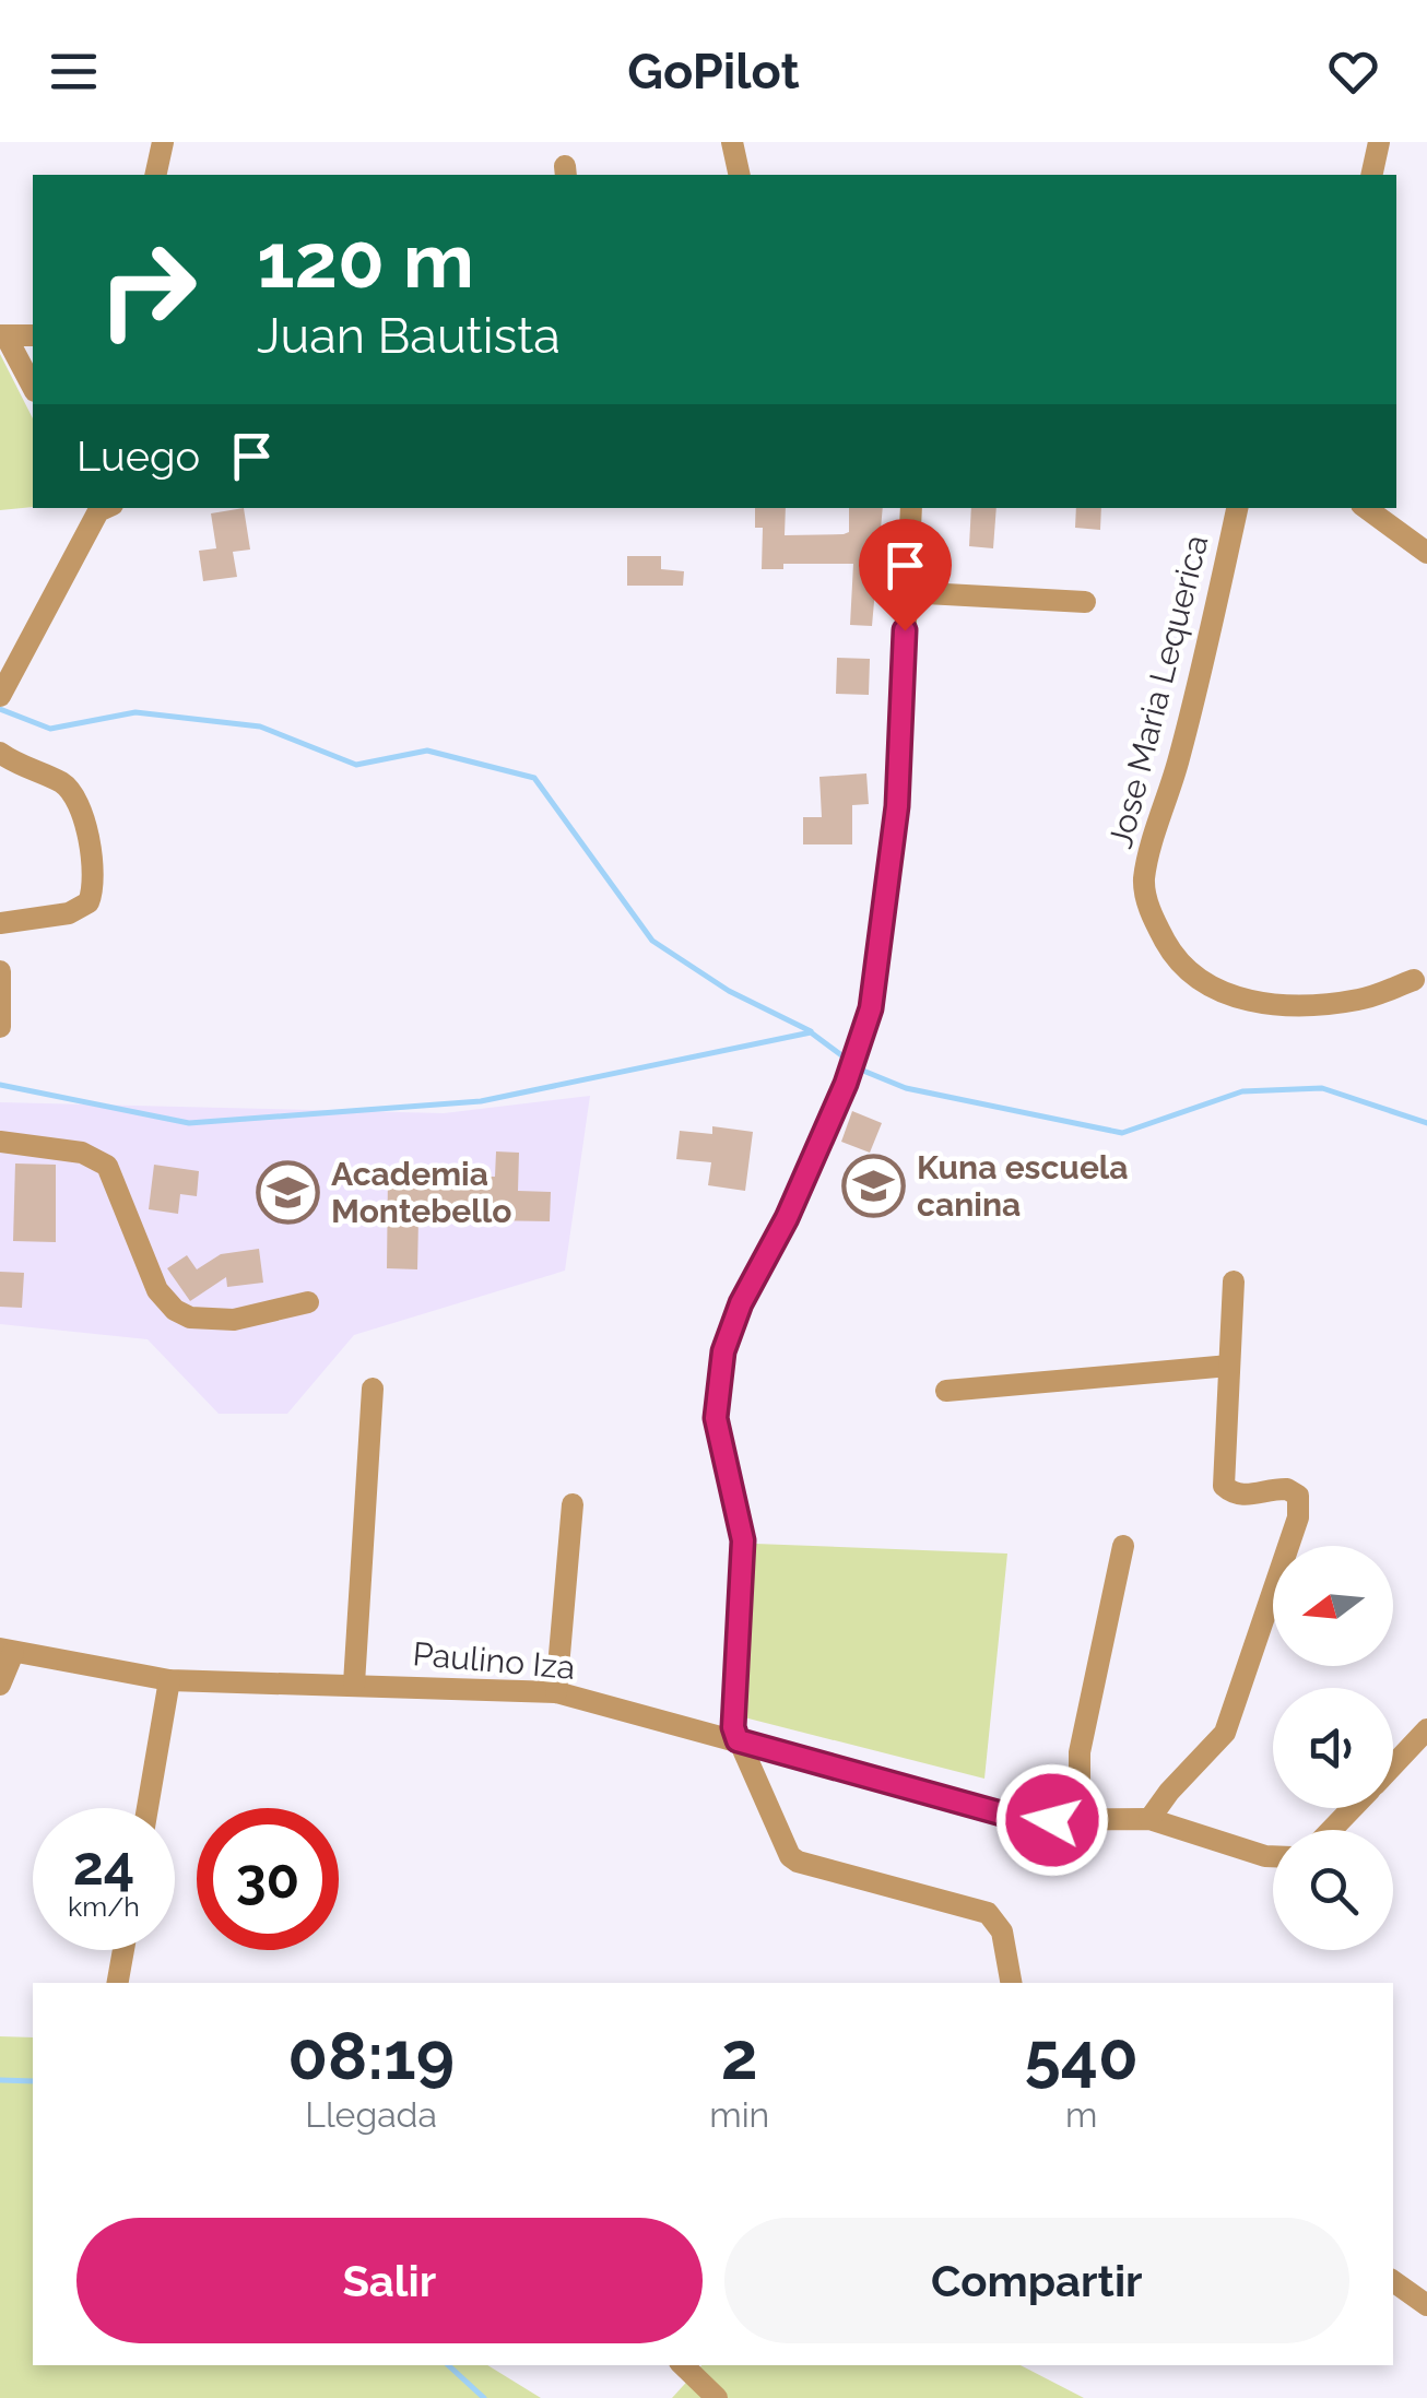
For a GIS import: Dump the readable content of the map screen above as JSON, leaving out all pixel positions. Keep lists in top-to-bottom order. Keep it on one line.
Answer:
{"streets":{"street":["Jose Maria Lequerica","Paulino Iza"]},"places":{"school or university":["Kuna escuela canina","Academia Montebello"]},"north":"left","page":{"header":"GoPilot","turn":["120 m","Juan Bautista"],"then":"Luego","speed":"24 km/h","limit":"30","eta":["08:19","Llegada","2","min","540","m"],"buttons":["Salir","Compartir"]}}
